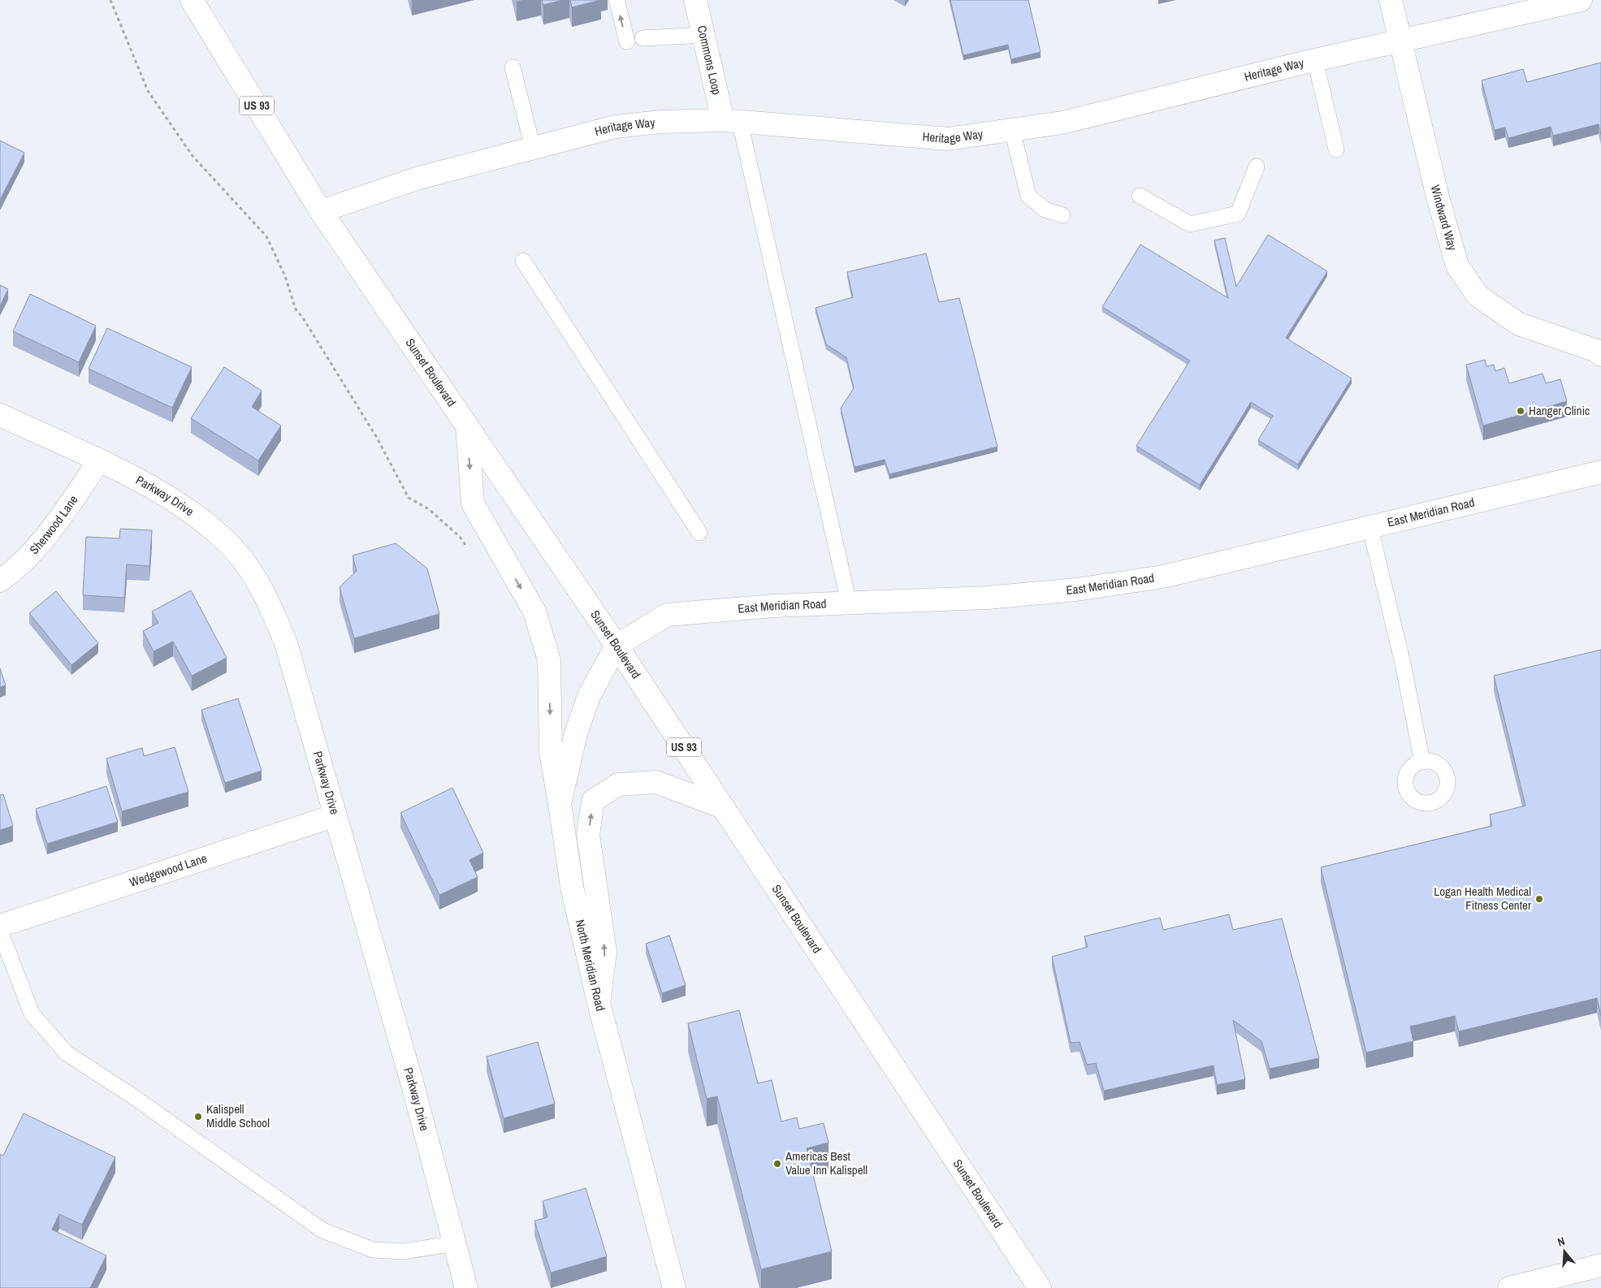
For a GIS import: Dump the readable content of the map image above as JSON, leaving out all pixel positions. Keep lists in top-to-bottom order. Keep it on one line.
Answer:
{"streets":{"street":["Commons Loop","Heritage Way","US 93","Windward Way","Sunset Boulevard","Parkway Drive","East Meridian Road","Sherwood Lane","Wedgewood Lane","North Meridian Road"]},"crossings":[["Commons Loop","Heritage Way"],["Heritage Way","Windward Way"],["Heritage Way","Sunset Boulevard"],["Sunset Boulevard","East Meridian Road"],["Sunset Boulevard","North Meridian Road"],["Parkway Drive","Sherwood Lane"],["Parkway Drive","Wedgewood Lane"],["East Meridian Road","North Meridian Road"]],"places":["Hanger Clinic","Logan Health Medical Fitness Center","Kalispell Middle School","Americas Best Value Inn Kalispell"],"north":"top"}
